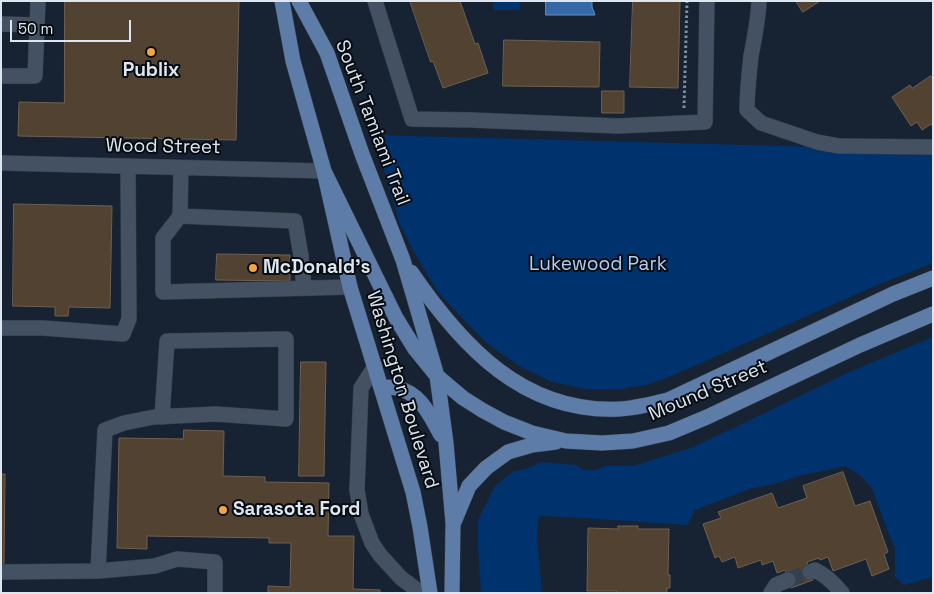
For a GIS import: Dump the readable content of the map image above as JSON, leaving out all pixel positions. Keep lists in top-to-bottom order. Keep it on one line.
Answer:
{"streets":{"main road":["South Tamiami Trail","Washington Boulevard","Mound Street"],"street":["Wood Street"]},"crossings":[["South Tamiami Trail","Washington Boulevard"],["South Tamiami Trail","Mound Street"],["Wood Street","Washington Boulevard"],["Wood Street","Mound Street"],["Washington Boulevard","Mound Street"]],"parks":["Lukewood Park"],"places":["Publix","McDonald's","Sarasota Ford"],"scale_bar":"50 m"}
